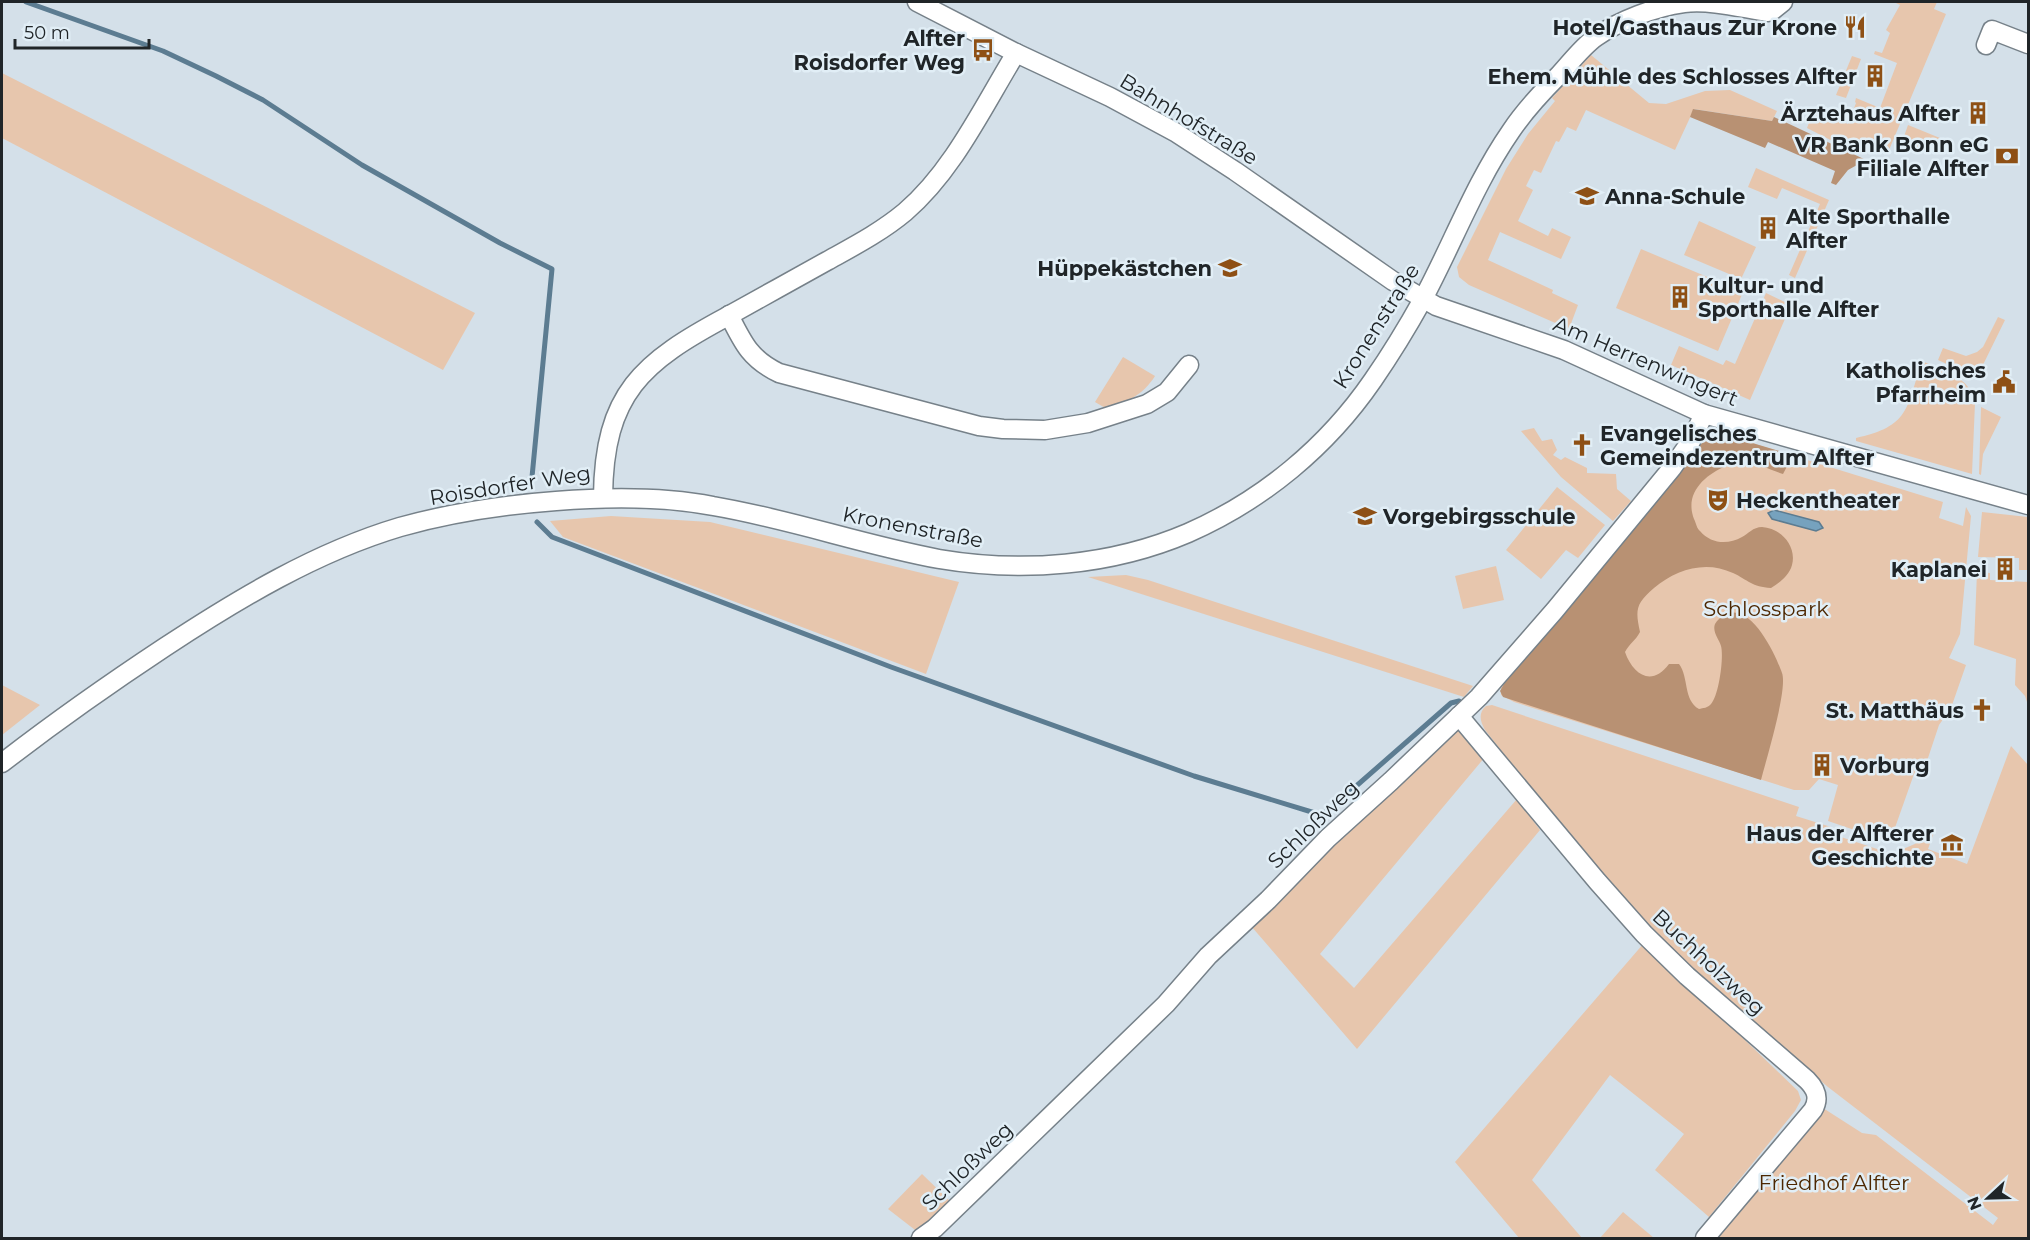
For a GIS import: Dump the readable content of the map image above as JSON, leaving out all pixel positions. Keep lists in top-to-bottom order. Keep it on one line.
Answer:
{"streets":{"street":["Bahnhofstraße","Kronenstraße","Am Herrenwingert","Roisdorfer Weg","Schloßweg","Buchholzweg"]},"crossings":[["Bahnhofstraße","Kronenstraße"],["Bahnhofstraße","Am Herrenwingert"],["Bahnhofstraße","Roisdorfer Weg"],["Kronenstraße","Am Herrenwingert"],["Kronenstraße","Roisdorfer Weg"],["Am Herrenwingert","Schloßweg"],["Schloßweg","Buchholzweg"]],"parks":["Schlosspark","Friedhof Alfter"],"places":{"restaurant":["Hotel/Gasthaus Zur Krone"],"bus stop":["Alfter Roisdorfer Weg"],"building":["Ehem. Mühle des Schlosses Alfter","Ärztehaus Alfter","Alte Sporthalle Alfter","Kultur- und Sporthalle Alfter","Kaplanei","Vorburg"],"bank":["VR Bank Bonn eG Filiale Alfter"],"school or university":["Anna-Schule","Hüppekästchen","Vorgebirgsschule"],"public building":["Katholisches Pfarrheim"],"church":["Evangelisches Gemeindezentrum Alfter","St. Matthäus"],"theatre":["Heckentheater"],"museum":["Haus der Alfterer Geschichte"]},"scale_bar":"50 m","north":"left"}
